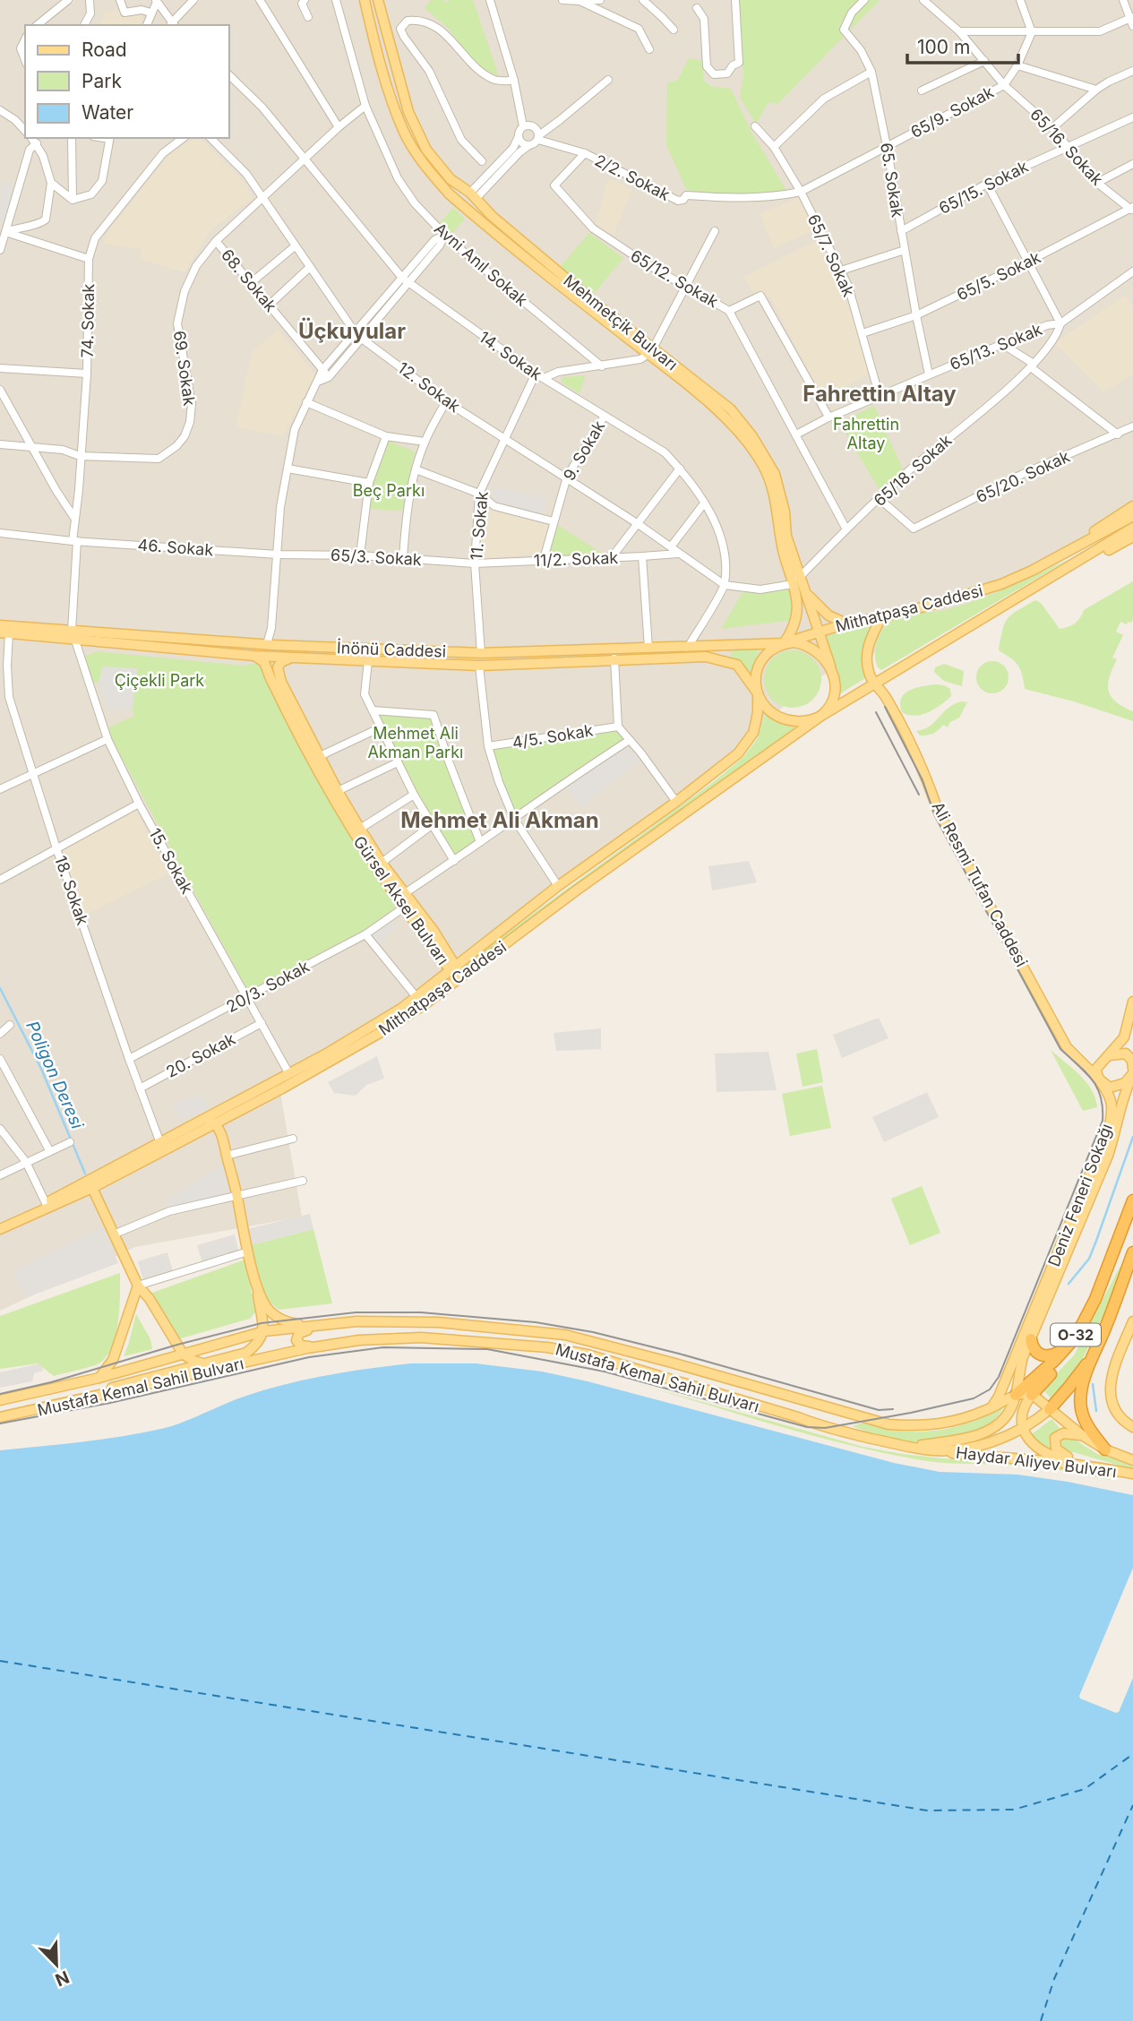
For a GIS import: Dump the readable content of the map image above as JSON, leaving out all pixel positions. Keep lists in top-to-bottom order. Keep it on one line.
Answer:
{"streets":{"highway":["O-32","Mustafa Kemal Sahil Bulvarı"],"main road":["Mehmetçik Bulvarı","Mithatpaşa Caddesi","İnönü Caddesi","Ali Resmi Tufan Caddesi","Gürsel Aksel Bulvarı","Deniz Feneri Sokağı","Haydar Aliyev Bulvarı"],"street":["65/9. Sokak","65/16. Sokak","2/2. Sokak","65. Sokak","65/15. Sokak","65/7. Sokak","Avni Anıl Sokak","65/5. Sokak","65/12. Sokak","68. Sokak","74. Sokak","65/13. Sokak","14. Sokak","69. Sokak","12. Sokak","9. Sokak","65/18. Sokak","65/20. Sokak","11. Sokak","46. Sokak","65/3. Sokak","11/2. Sokak","4/5. Sokak","15. Sokak","18. Sokak","20/3. Sokak","20. Sokak"]},"crossings":[["65/9. Sokak","65/16. Sokak"],["65/9. Sokak","2/2. Sokak"],["65/9. Sokak","65. Sokak"],["65/9. Sokak","65/7. Sokak"],["65/16. Sokak","65/15. Sokak"],["65/16. Sokak","65/5. Sokak"],["2/2. Sokak","65/7. Sokak"],["2/2. Sokak","65/12. Sokak"],["65. Sokak","65/15. Sokak"],["65. Sokak","65/5. Sokak"],["65. Sokak","65/13. Sokak"],["65/7. Sokak","65/5. Sokak"],["65/7. Sokak","65/13. Sokak"],["Avni Anıl Sokak","69. Sokak"],["65/12. Sokak","65/13. Sokak"],["65/12. Sokak","65/18. Sokak"],["68. Sokak","69. Sokak"],["74. Sokak","69. Sokak"],["74. Sokak","46. Sokak"],["74. Sokak","İnönü Caddesi"],["74. Sokak","15. Sokak"],["Mehmetçik Bulvarı","65/18. Sokak"],["Mehmetçik Bulvarı","Mithatpaşa Caddesi"],["Mehmetçik Bulvarı","İnönü Caddesi"],["65/13. Sokak","65/18. Sokak"],["14. Sokak","69. Sokak"],["14. Sokak","12. Sokak"],["14. Sokak","9. Sokak"],["14. Sokak","11. Sokak"],["69. Sokak","12. Sokak"],["12. Sokak","9. Sokak"],["12. Sokak","11. Sokak"],["12. Sokak","11/2. Sokak"],["9. Sokak","11/2. Sokak"],["65/18. Sokak","65/20. Sokak"],["11. Sokak","65/3. Sokak"],["11. Sokak","11/2. Sokak"],["11. Sokak","İnönü Caddesi"],["46. Sokak","65/3. Sokak"],["65/3. Sokak","11/2. Sokak"],["Mithatpaşa Caddesi","İnönü Caddesi"],["Mithatpaşa Caddesi","15. Sokak"],["Mithatpaşa Caddesi","Ali Resmi Tufan Caddesi"],["Mithatpaşa Caddesi","18. Sokak"],["Mithatpaşa Caddesi","Gürsel Aksel Bulvarı"],["İnönü Caddesi","15. Sokak"],["İnönü Caddesi","18. Sokak"],["İnönü Caddesi","Gürsel Aksel Bulvarı"],["15. Sokak","20/3. Sokak"],["15. Sokak","20. Sokak"],["Ali Resmi Tufan Caddesi","Deniz Feneri Sokağı"],["18. Sokak","20/3. Sokak"],["18. Sokak","20. Sokak"],["Gürsel Aksel Bulvarı","20/3. Sokak"],["O-32","Mustafa Kemal Sahil Bulvarı"],["Mustafa Kemal Sahil Bulvarı","Haydar Aliyev Bulvarı"]],"districts":["Üçkuyular","Fahrettin Altay","Mehmet Ali Akman"],"water":["Poligon Deresi"],"parks":["Fahrettin Altay","Beç Parkı","Çiçekli Park","Mehmet Ali Akman Parkı"],"legend":["Road","Park","Water"],"scale_bar":"100 m","north":"bottom right"}
